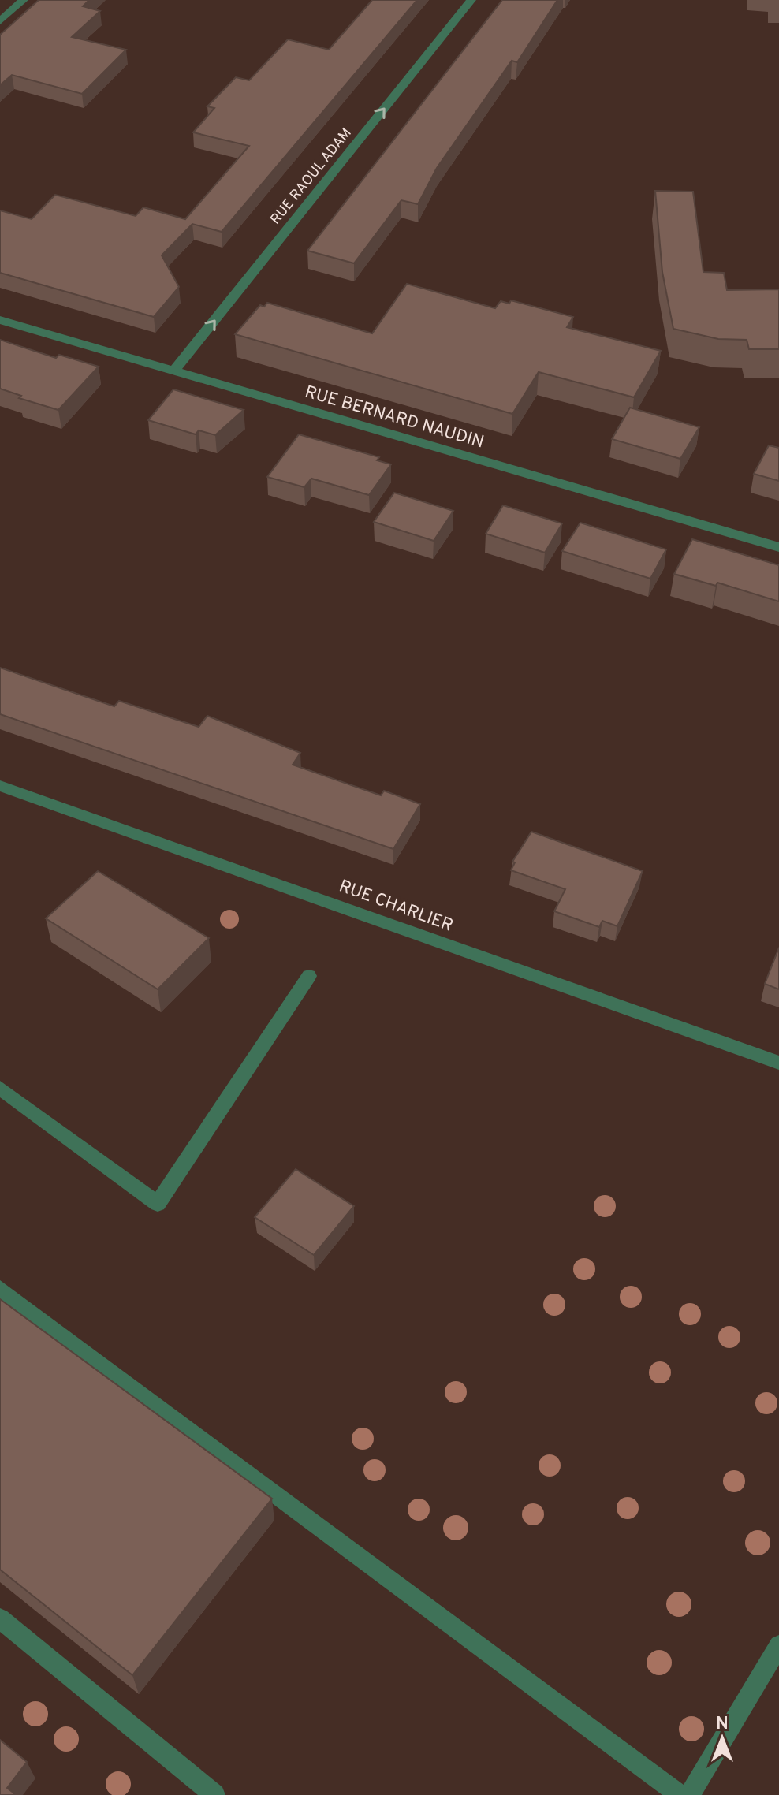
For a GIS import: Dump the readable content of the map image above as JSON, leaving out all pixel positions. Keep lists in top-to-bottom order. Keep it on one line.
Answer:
{"streets":{"street":["RUE RAOUL ADAM","RUE BERNARD NAUDIN","RUE CHARLIER"]},"crossings":[["RUE RAOUL ADAM","RUE BERNARD NAUDIN"]],"one_way":["RUE RAOUL ADAM"],"north":"top"}
